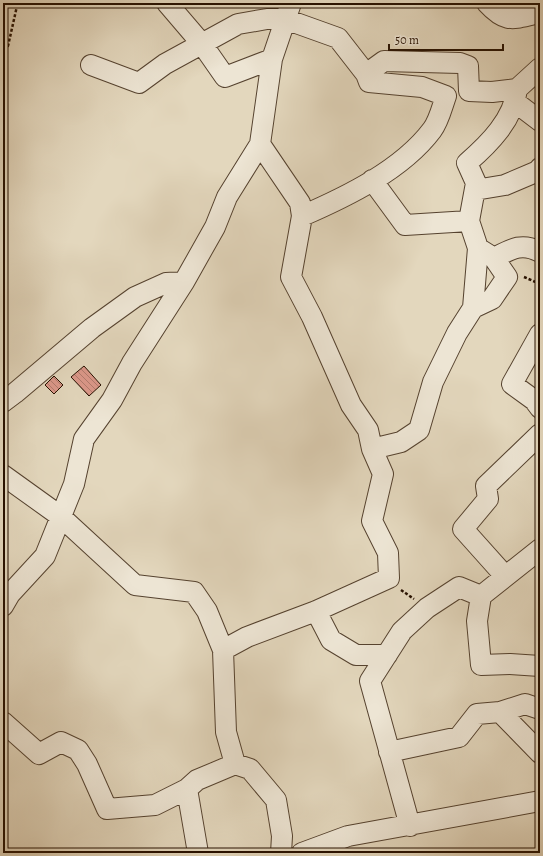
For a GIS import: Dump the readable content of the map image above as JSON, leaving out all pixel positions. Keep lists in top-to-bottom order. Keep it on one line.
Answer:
{"scale_bar":"50 m"}
